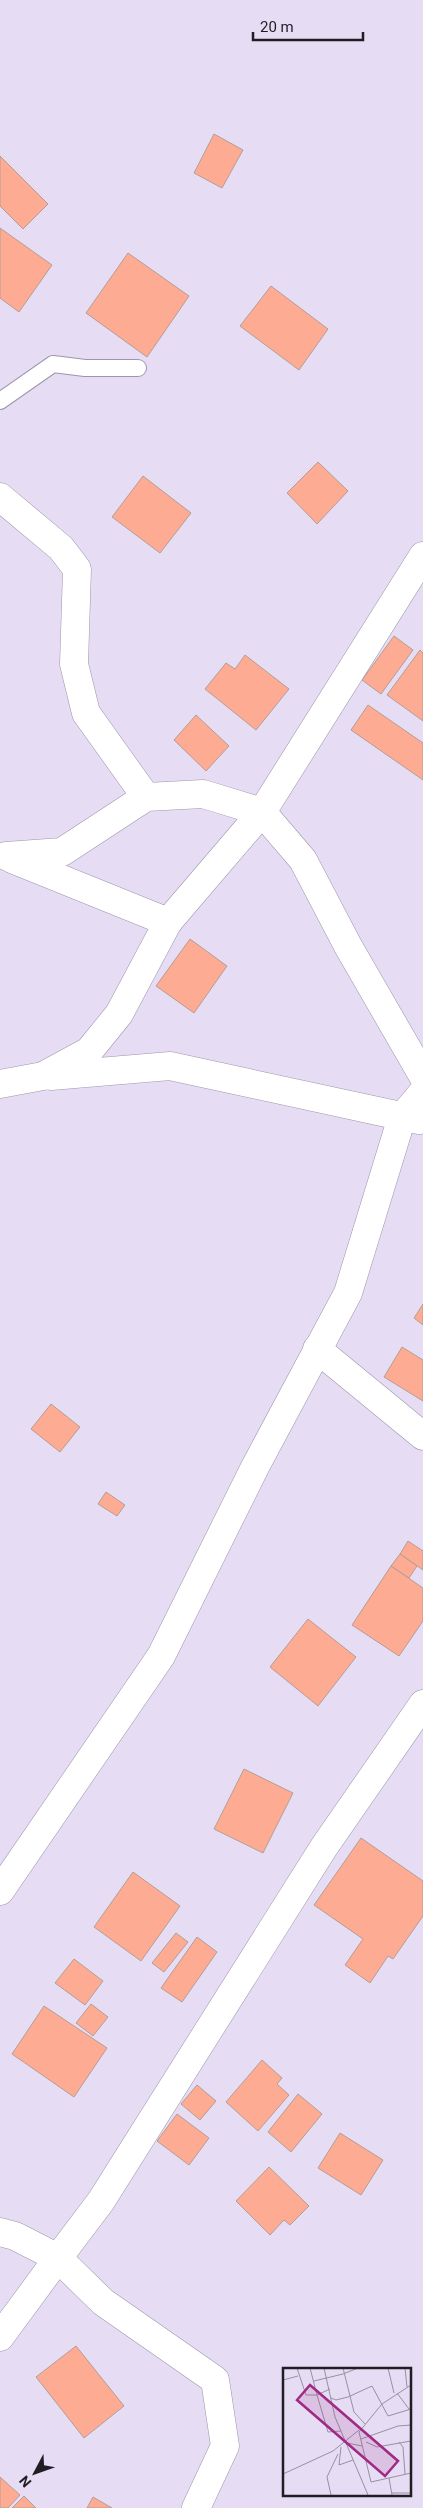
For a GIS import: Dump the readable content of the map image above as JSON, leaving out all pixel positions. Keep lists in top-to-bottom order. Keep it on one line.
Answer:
{"scale_bar":"20 m","north":"bottom left"}
